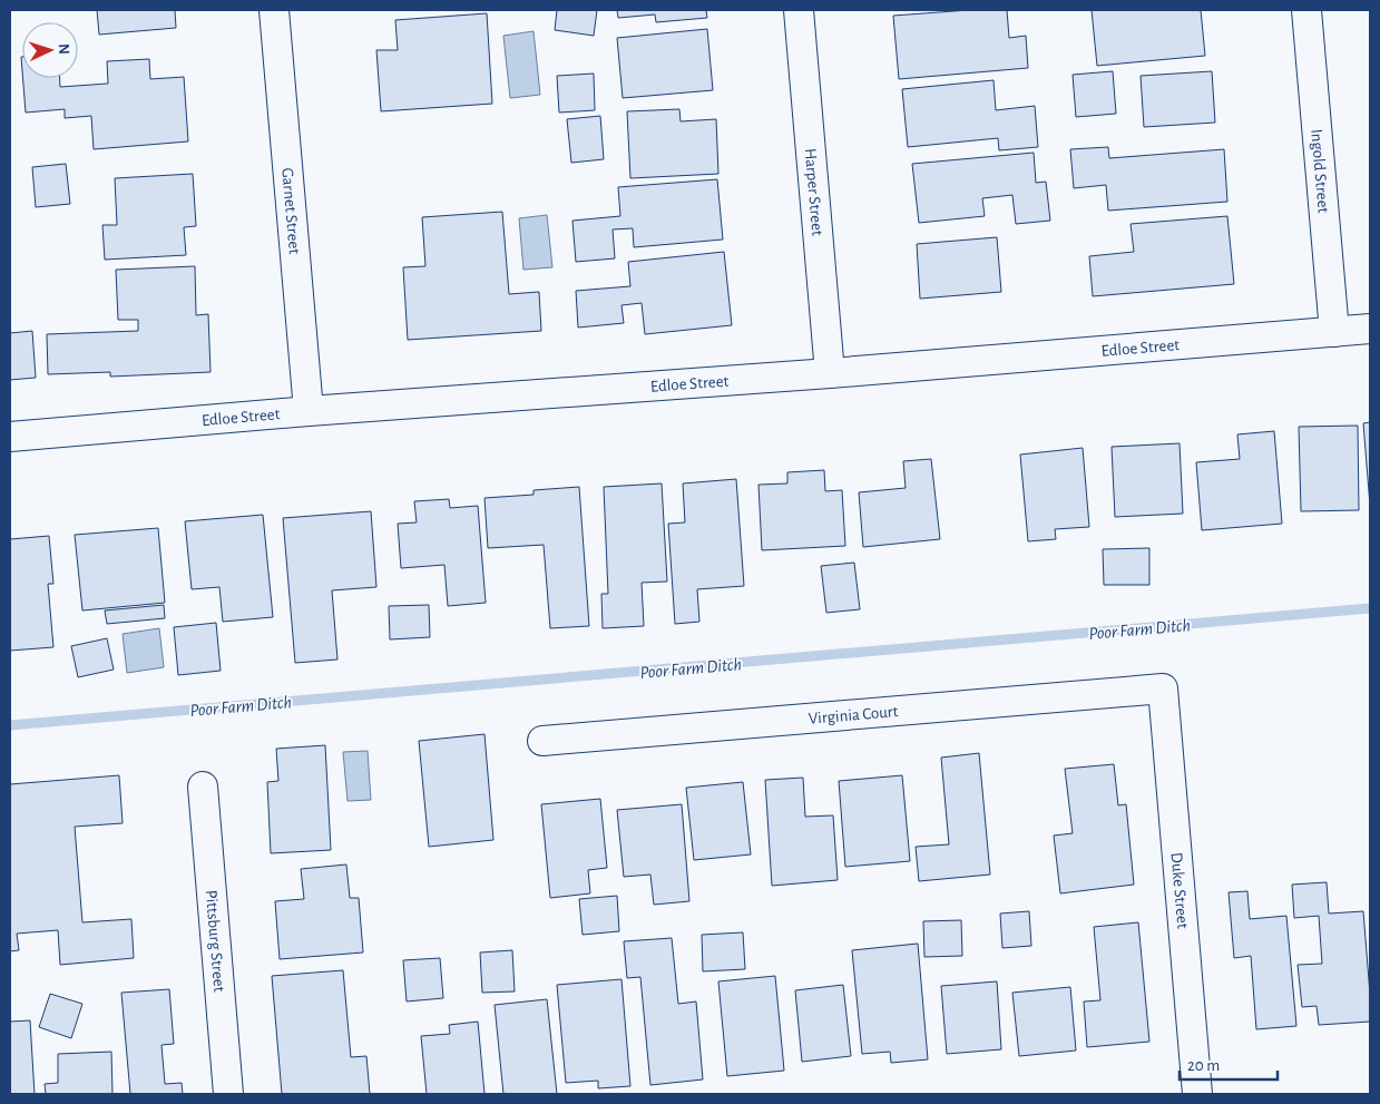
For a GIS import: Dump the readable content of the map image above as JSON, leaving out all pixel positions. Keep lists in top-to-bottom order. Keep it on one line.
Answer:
{"streets":{"street":["Ingold Street","Harper Street","Garnet Street","Edloe Street","Virginia Court","Duke Street","Pittsburg Street"]},"crossings":[["Ingold Street","Edloe Street"],["Harper Street","Edloe Street"],["Garnet Street","Edloe Street"],["Virginia Court","Duke Street"]],"water":["Poor Farm Ditch"],"scale_bar":"20 m","north":"right"}
